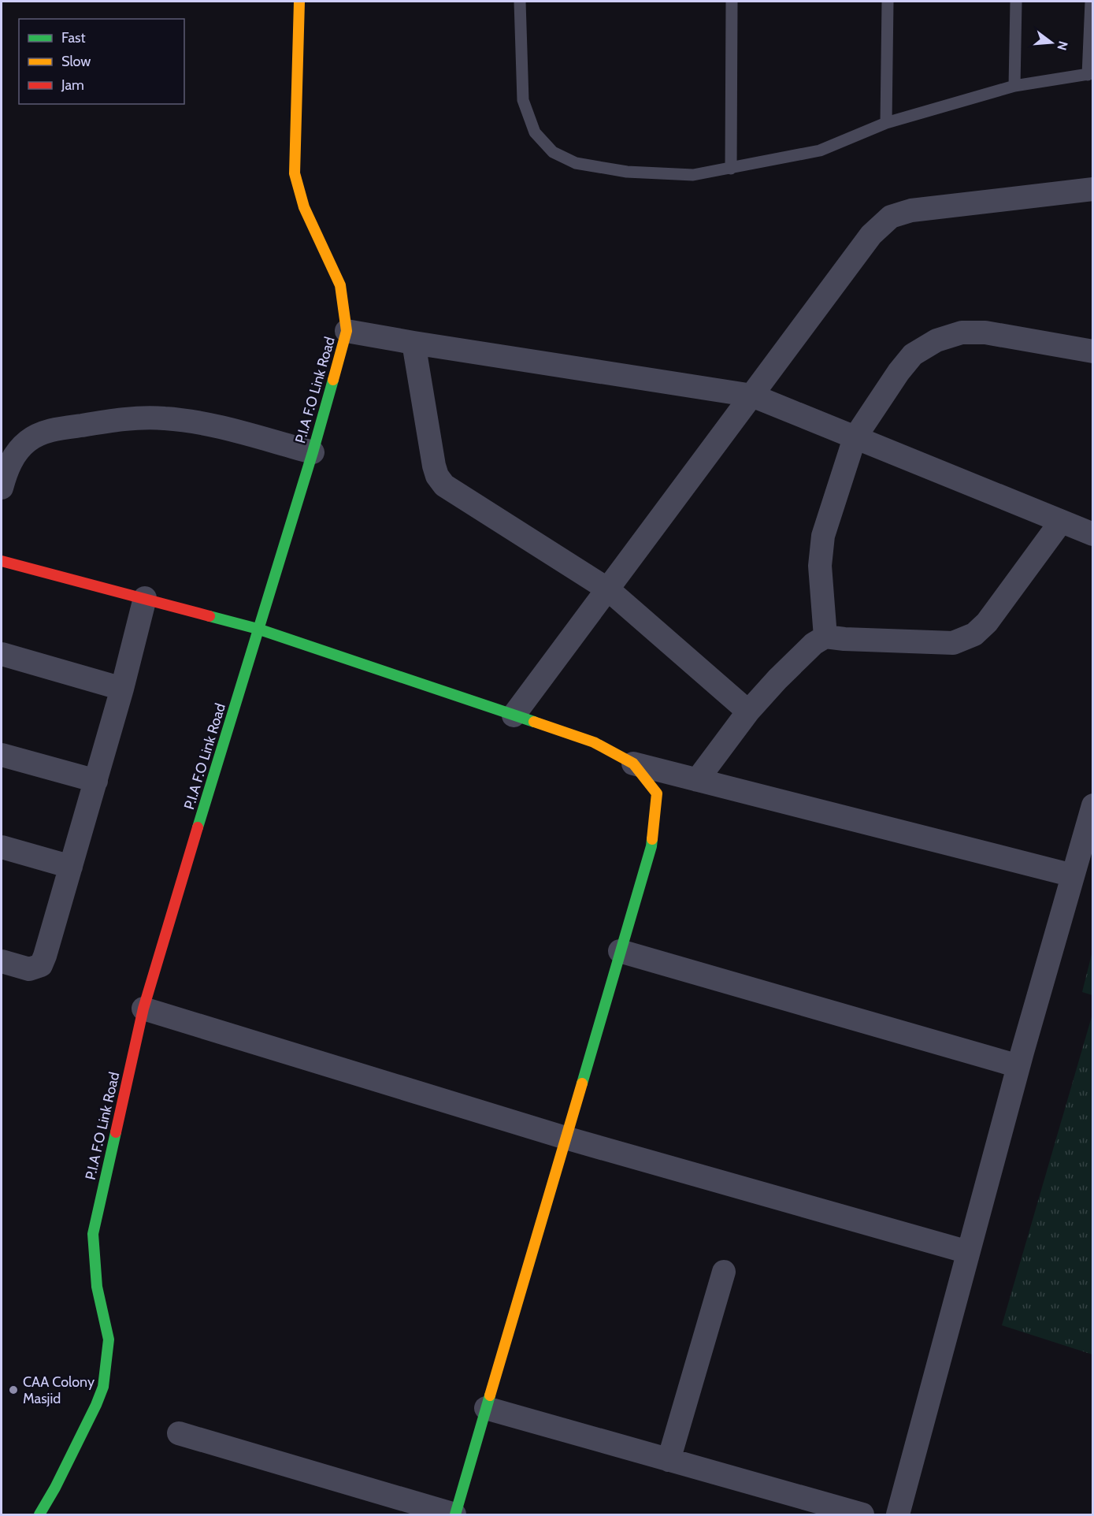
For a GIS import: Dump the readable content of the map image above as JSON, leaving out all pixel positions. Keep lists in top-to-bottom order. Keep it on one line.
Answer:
{"streets":{"street":["P.I.A F.O Link Road"]},"places":["CAA Colony Masjid"],"legend":["Fast","Slow","Jam"],"north":"right"}
